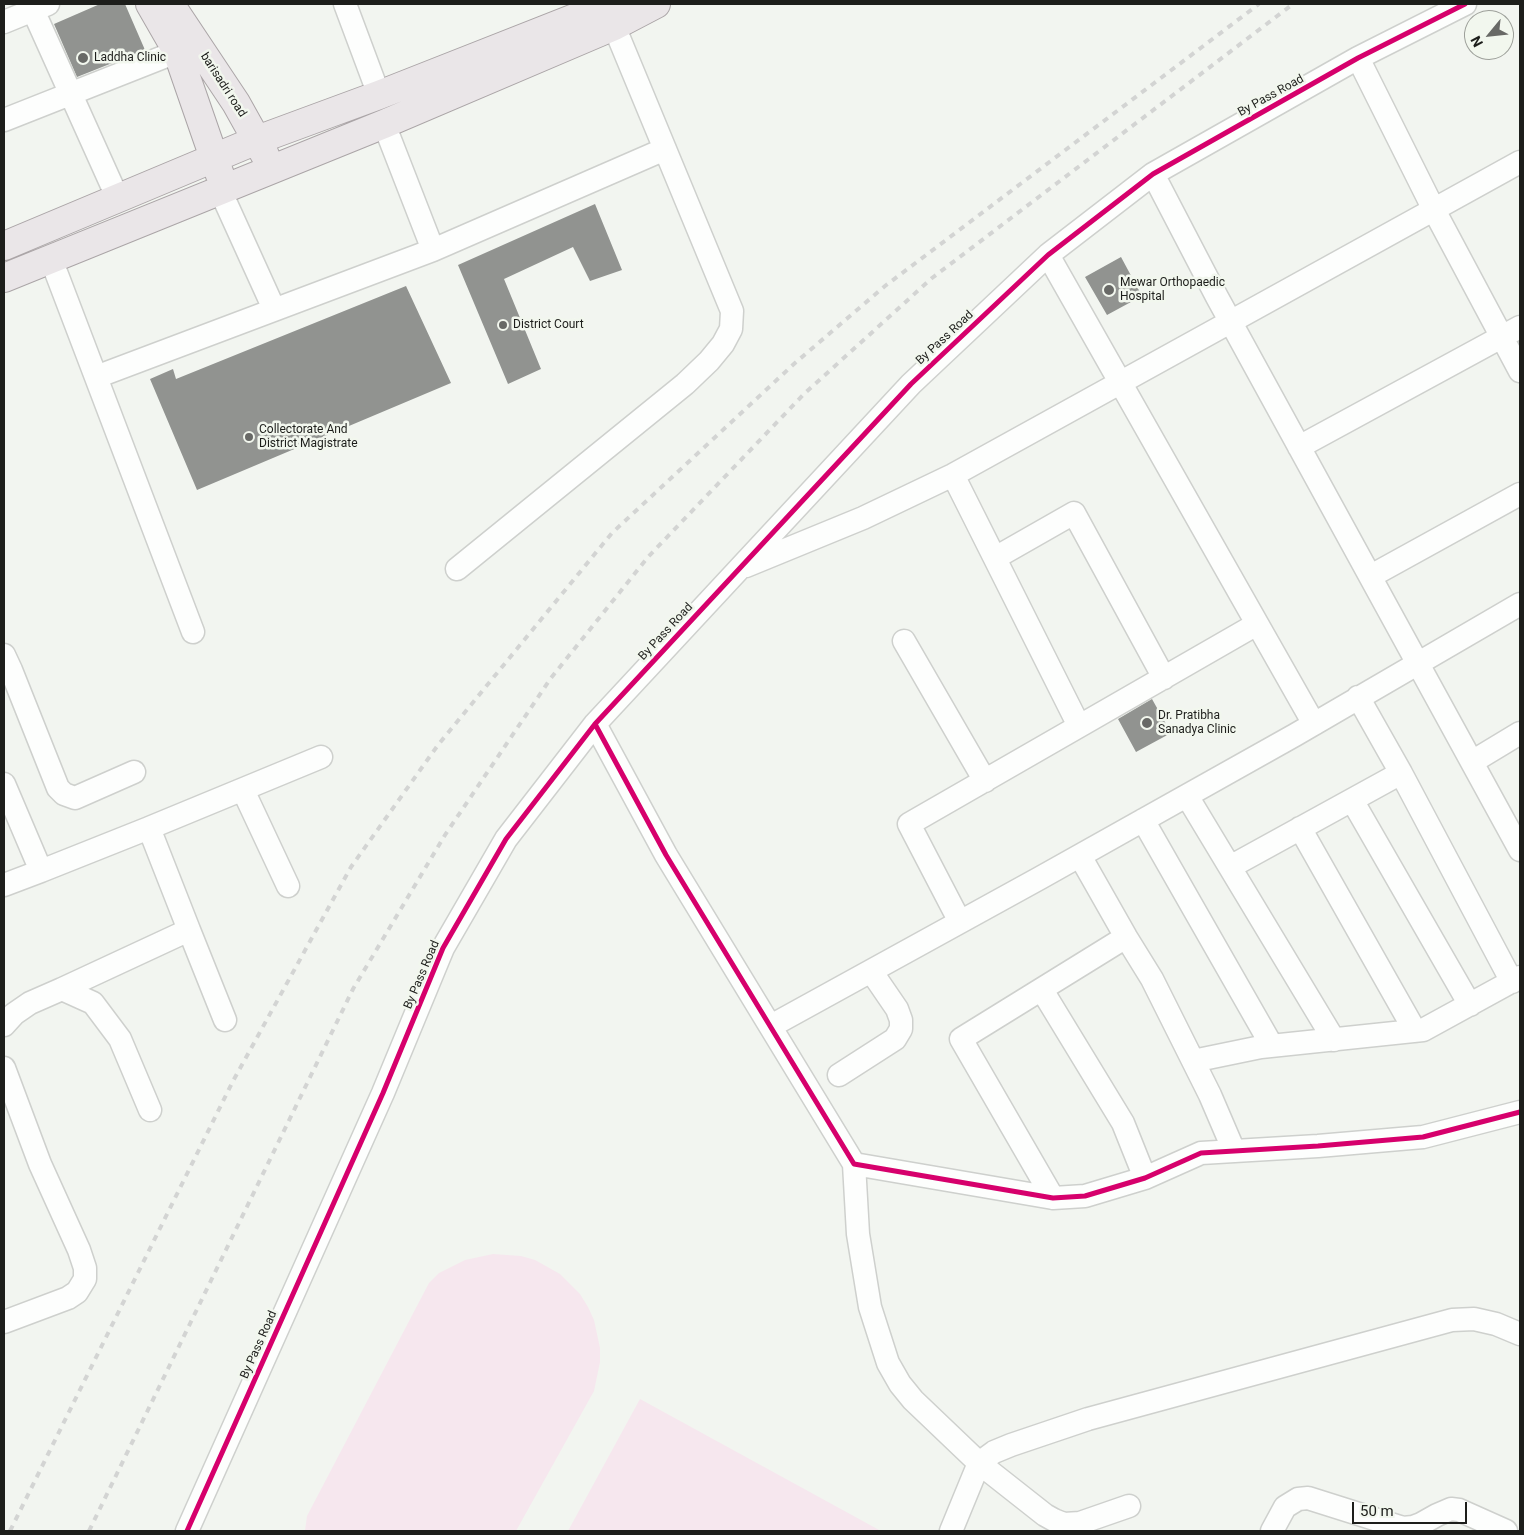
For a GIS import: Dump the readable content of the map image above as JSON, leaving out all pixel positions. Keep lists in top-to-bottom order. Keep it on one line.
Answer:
{"streets":{"main road":["barisadri road"],"street":["By Pass Road"]},"places":["Laddha Clinic","Mewar Orthopaedic Hospital","District Court","Collectorate And District Magistrate","Dr. Pratibha Sanadya Clinic"],"scale_bar":"50 m","north":"bottom left"}
